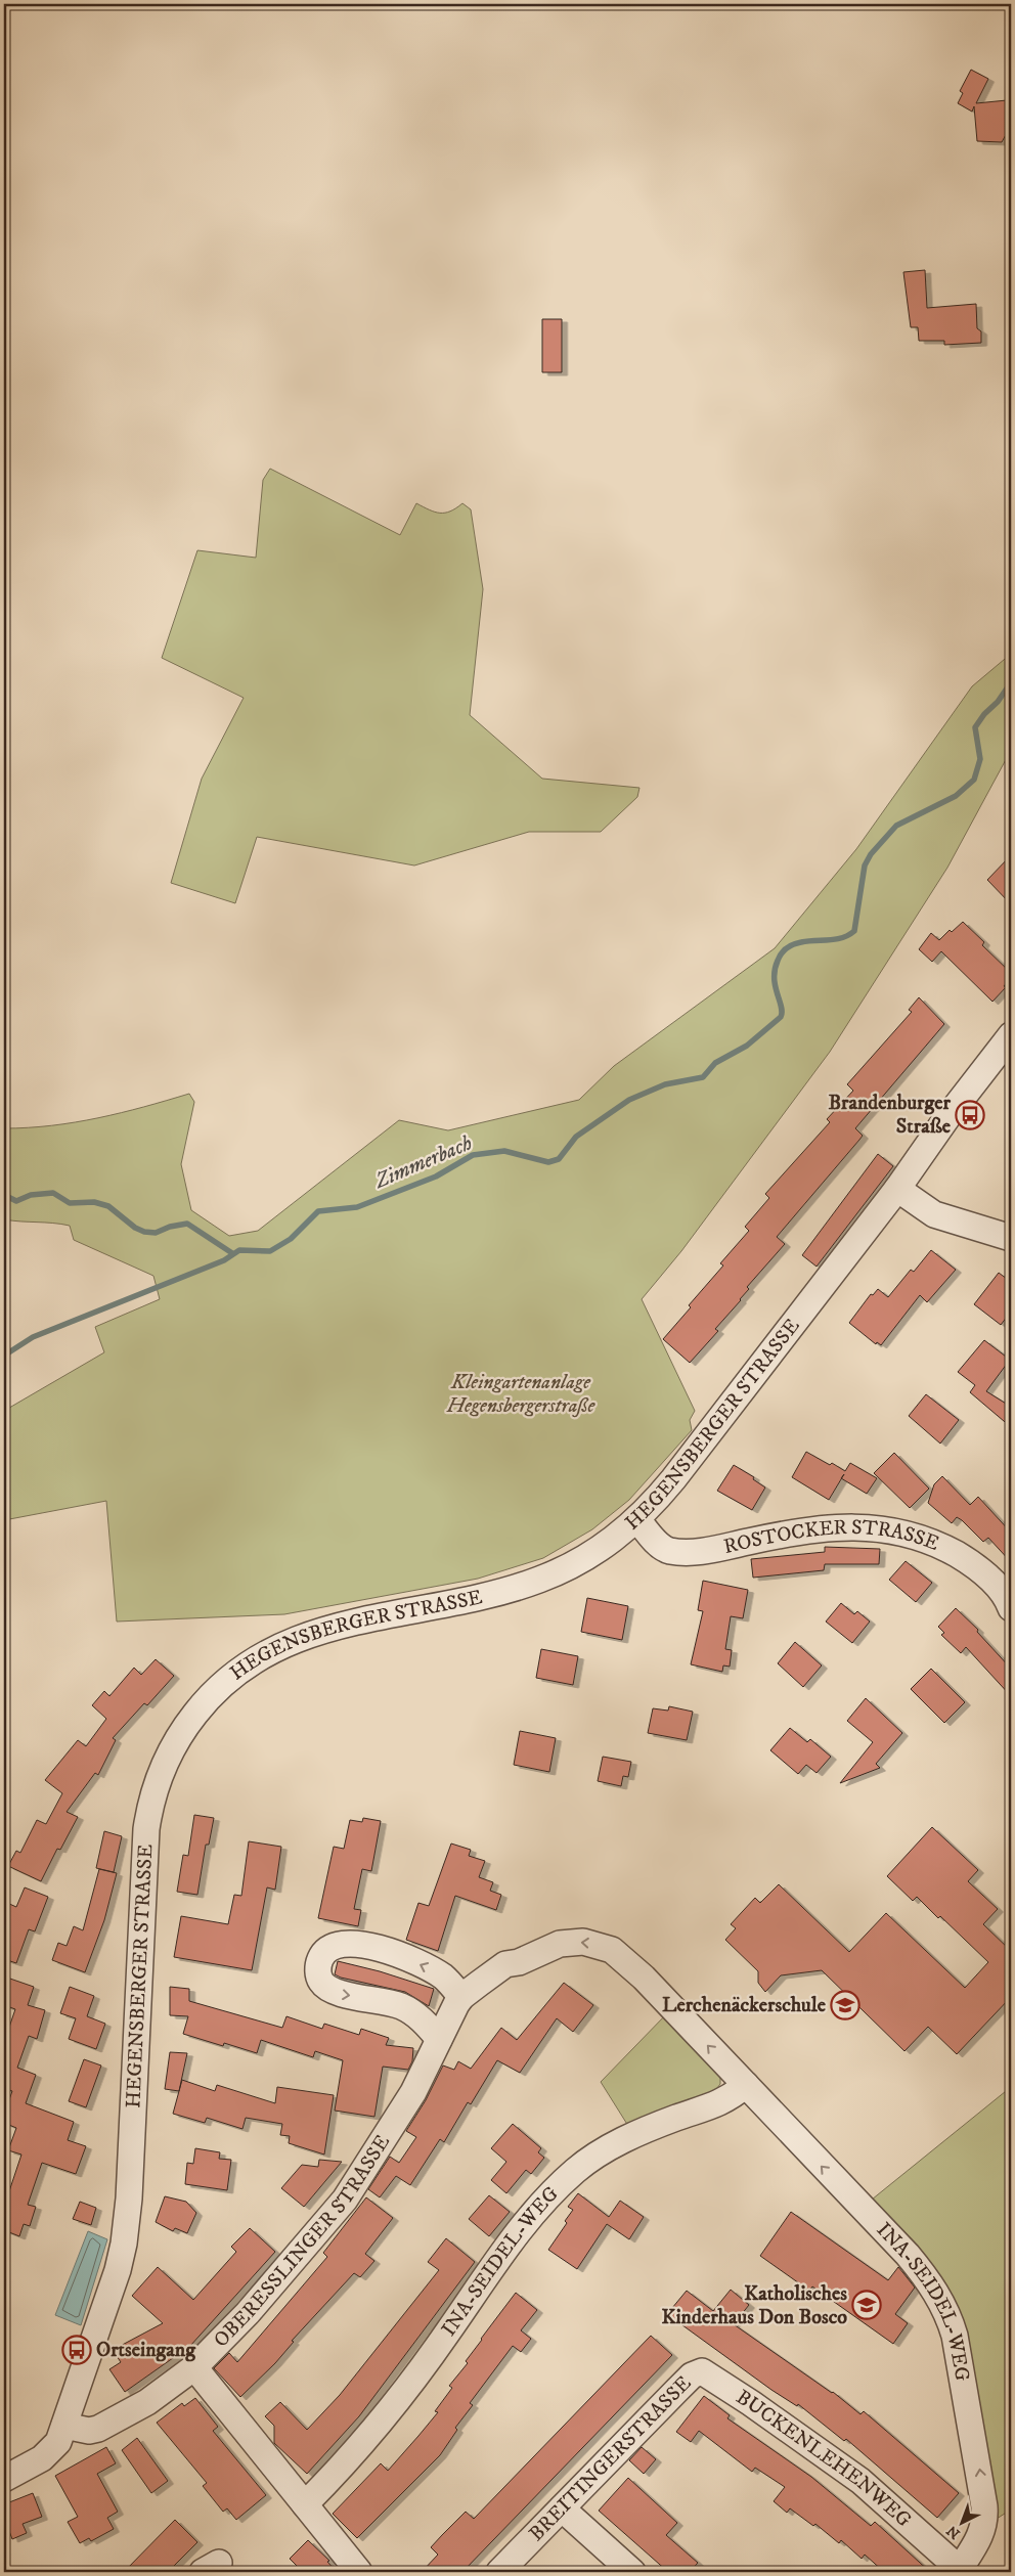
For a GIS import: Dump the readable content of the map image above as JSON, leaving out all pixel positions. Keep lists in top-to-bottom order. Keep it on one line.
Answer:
{"streets":{"street":["HEGENSBERGER STRASSE","ROSTOCKER STRASSE","OBERESSLINGER STRASSE","INA-SEIDEL-WEG","BUCKENLEHENWEG","BREITINGERSTRASSE"]},"crossings":[["HEGENSBERGER STRASSE","ROSTOCKER STRASSE"],["HEGENSBERGER STRASSE","OBERESSLINGER STRASSE"],["OBERESSLINGER STRASSE","INA-SEIDEL-WEG"],["INA-SEIDEL-WEG","BUCKENLEHENWEG"],["BUCKENLEHENWEG","BREITINGERSTRASSE"]],"one_way":["INA-SEIDEL-WEG"],"water":["Zimmerbach"],"parks":["Kleingartenanlage Hegensbergerstraße"],"places":{"bus stop":["Brandenburger Straße","Ortseingang"],"school or university":["Lerchenäckerschule","Katholisches Kinderhaus Don Bosco"]},"north":"bottom left"}
